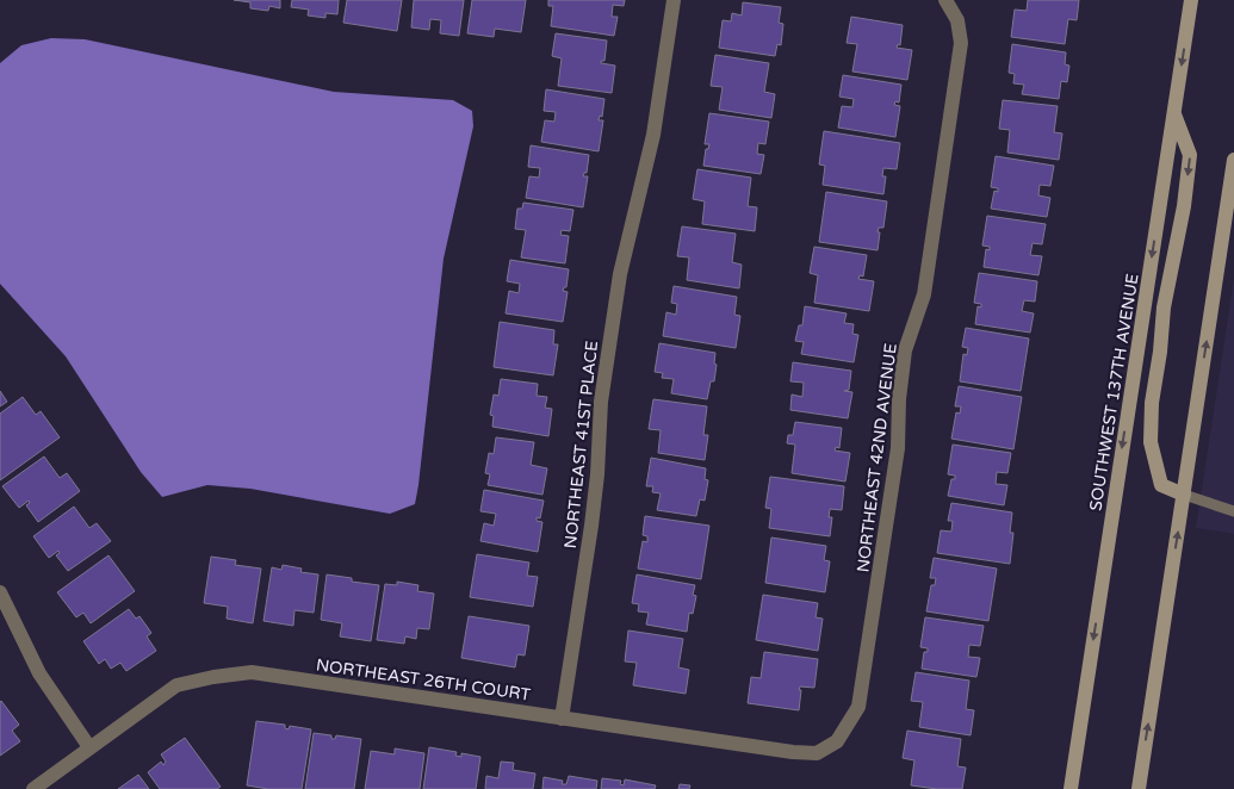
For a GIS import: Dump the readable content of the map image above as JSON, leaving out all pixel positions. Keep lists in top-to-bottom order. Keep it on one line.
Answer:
{"streets":{"main road":["SOUTHWEST 137TH AVENUE"],"street":["NORTHEAST 41ST PLACE","NORTHEAST 42ND AVENUE","NORTHEAST 26TH COURT"]},"crossings":[["NORTHEAST 41ST PLACE","NORTHEAST 26TH COURT"],["NORTHEAST 42ND AVENUE","NORTHEAST 26TH COURT"]]}
